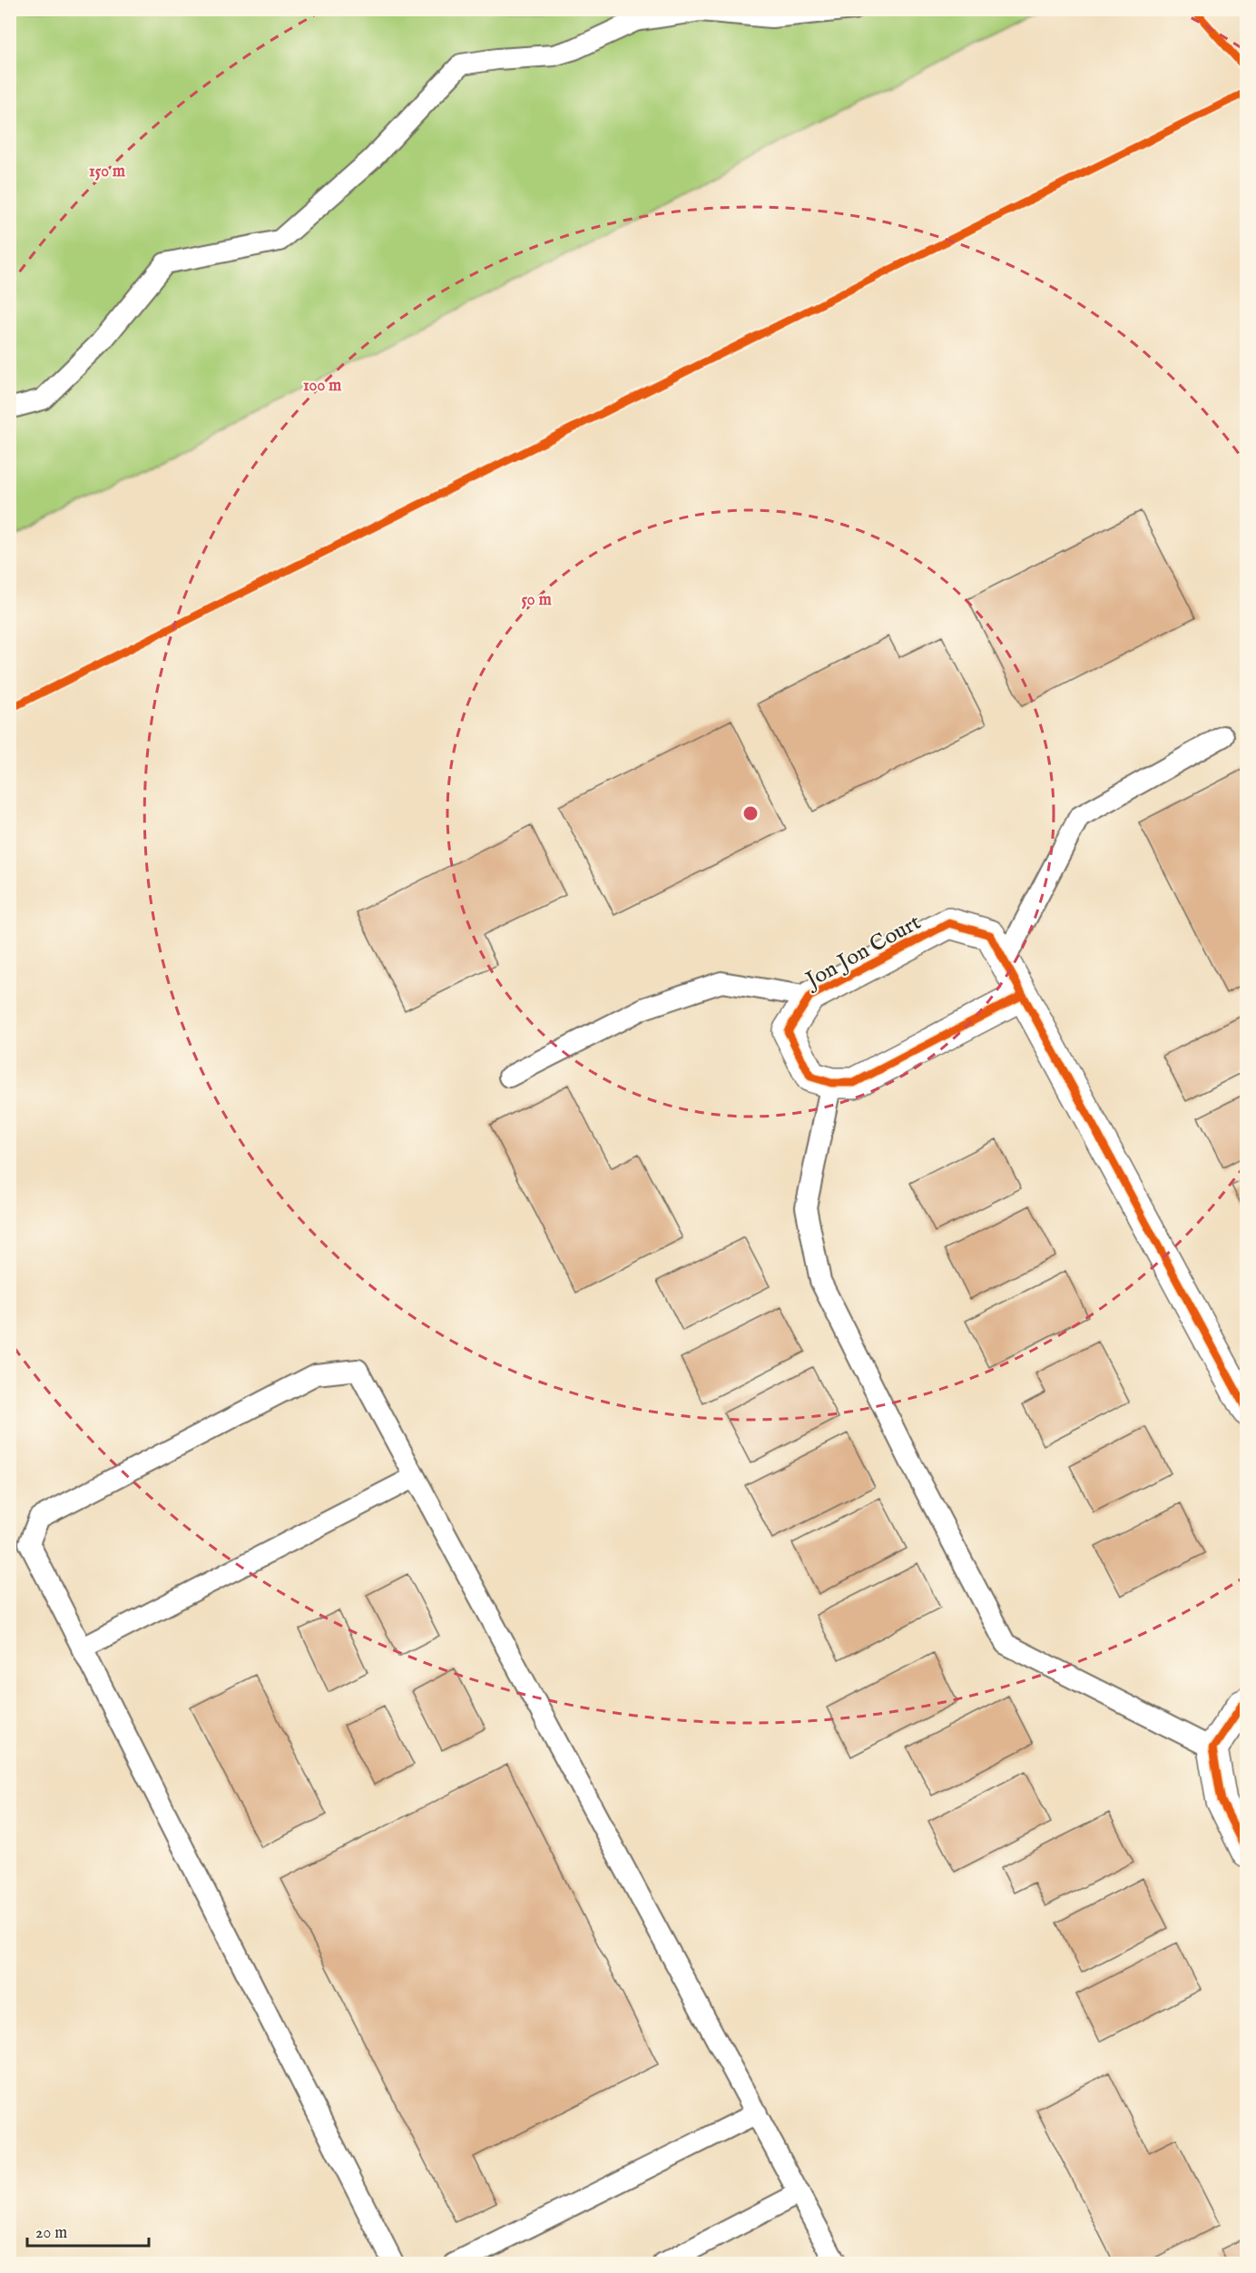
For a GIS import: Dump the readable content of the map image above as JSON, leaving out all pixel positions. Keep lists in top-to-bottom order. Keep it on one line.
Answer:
{"streets":{"street":["Jon Jon Court"]},"scale_bar":"20 m","rings":["150 m","100 m","50 m"]}
